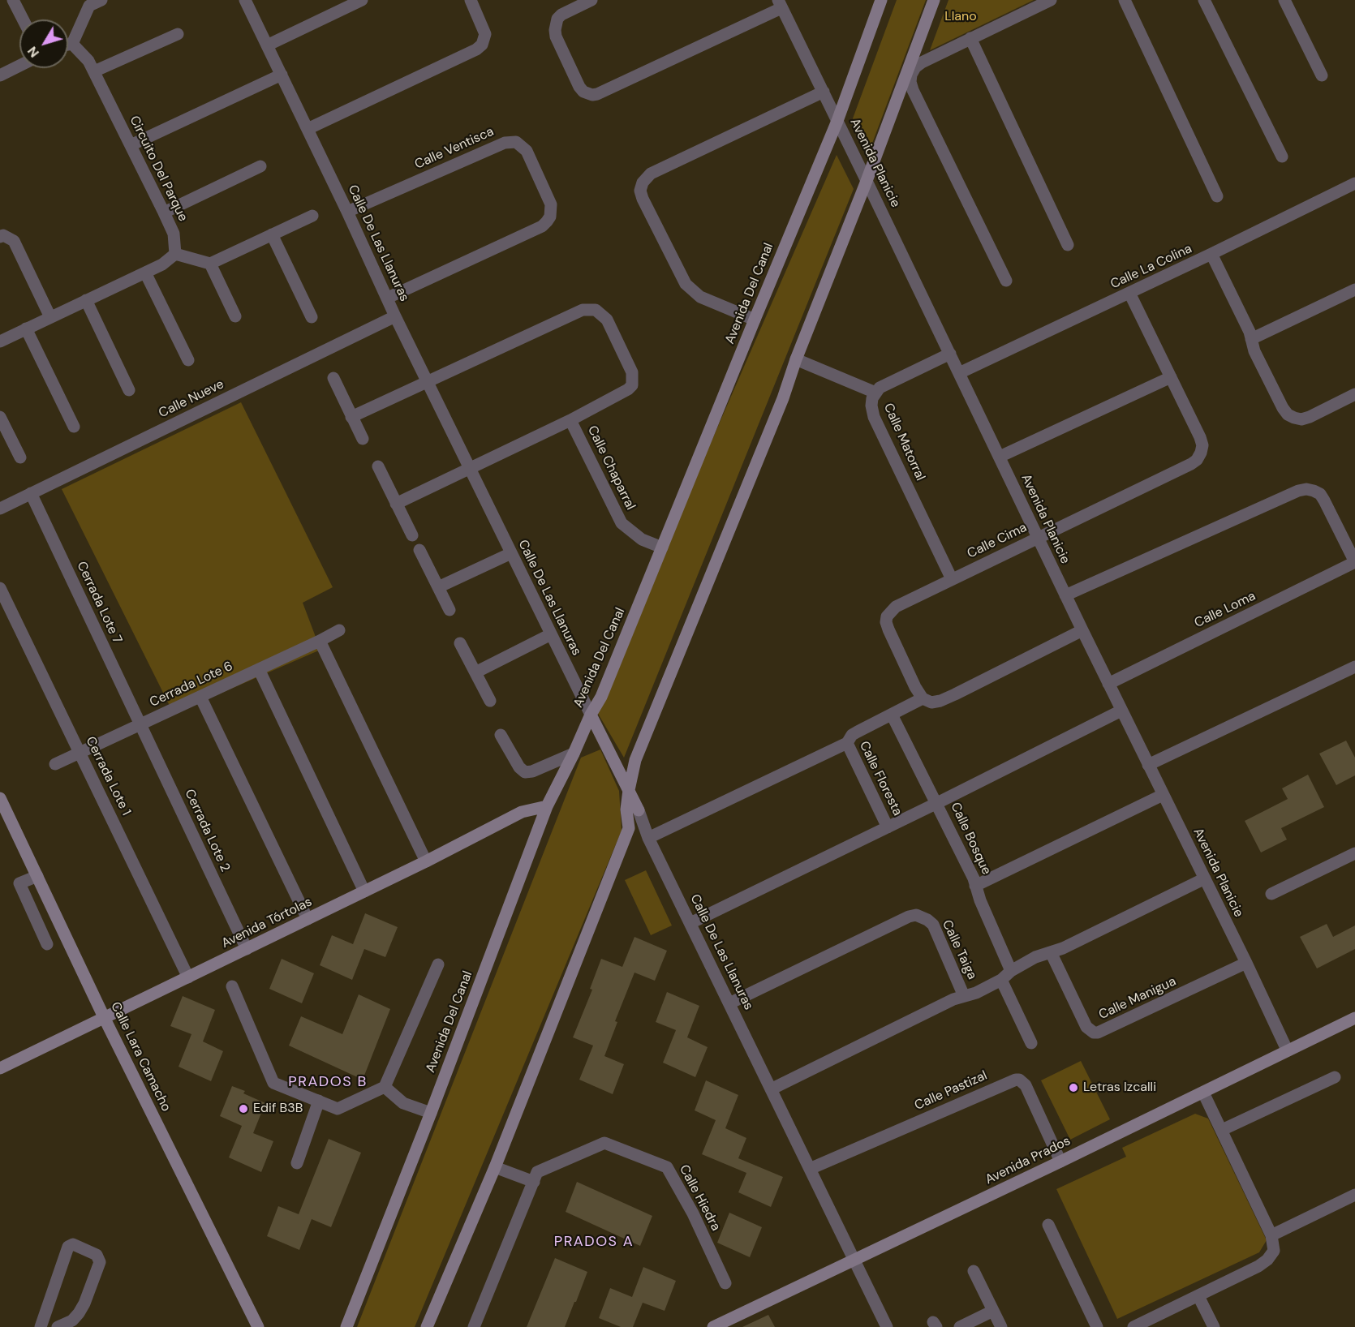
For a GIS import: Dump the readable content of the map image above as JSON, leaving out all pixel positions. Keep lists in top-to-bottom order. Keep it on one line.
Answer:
{"streets":{"main road":["Calle De Las Llanuras","Avenida Del Canal","Avenida Tórtolas","Calle Lara Camacho","Avenida Prados"],"street":["Calle Ventisca","Avenida Planicie","Circuito Del Parque","Calle La Colina","Calle Nueve","Calle Matorral","Calle Chaparral","Calle Cima","Cerrada Lote 7","Calle Loma","Cerrada Lote 6","Cerrada Lote 1","Calle Floresta","Cerrada Lote 2","Calle Bosque","Calle Taiga","Calle Manigua","Calle Pastizal","Calle Hiedra"]},"crossings":[["Calle Ventisca","Calle De Las Llanuras"],["Avenida Planicie","Calle La Colina"],["Avenida Planicie","Avenida Del Canal"],["Avenida Planicie","Calle Matorral"],["Avenida Planicie","Calle Cima"],["Avenida Planicie","Calle Loma"],["Avenida Planicie","Calle Bosque"],["Avenida Planicie","Calle Manigua"],["Avenida Planicie","Avenida Prados"],["Calle De Las Llanuras","Avenida Del Canal"],["Calle De Las Llanuras","Calle Nueve"],["Calle De Las Llanuras","Calle Chaparral"],["Calle De Las Llanuras","Calle Floresta"],["Calle De Las Llanuras","Calle Taiga"],["Calle De Las Llanuras","Calle Pastizal"],["Calle De Las Llanuras","Avenida Prados"],["Avenida Del Canal","Calle Chaparral"],["Avenida Del Canal","Avenida Tórtolas"],["Calle Nueve","Cerrada Lote 7"],["Calle Matorral","Calle Cima"],["Cerrada Lote 7","Cerrada Lote 6"],["Cerrada Lote 7","Cerrada Lote 2"],["Cerrada Lote 6","Cerrada Lote 1"],["Cerrada Lote 6","Cerrada Lote 2"],["Cerrada Lote 1","Avenida Tórtolas"],["Cerrada Lote 2","Avenida Tórtolas"],["Avenida Tórtolas","Calle Lara Camacho"],["Calle Pastizal","Avenida Prados"]],"districts":["PRADOS B","PRADOS A"],"parks":["Llano"],"places":["Letras Izcalli","Edif B3B"],"north":"bottom left"}
